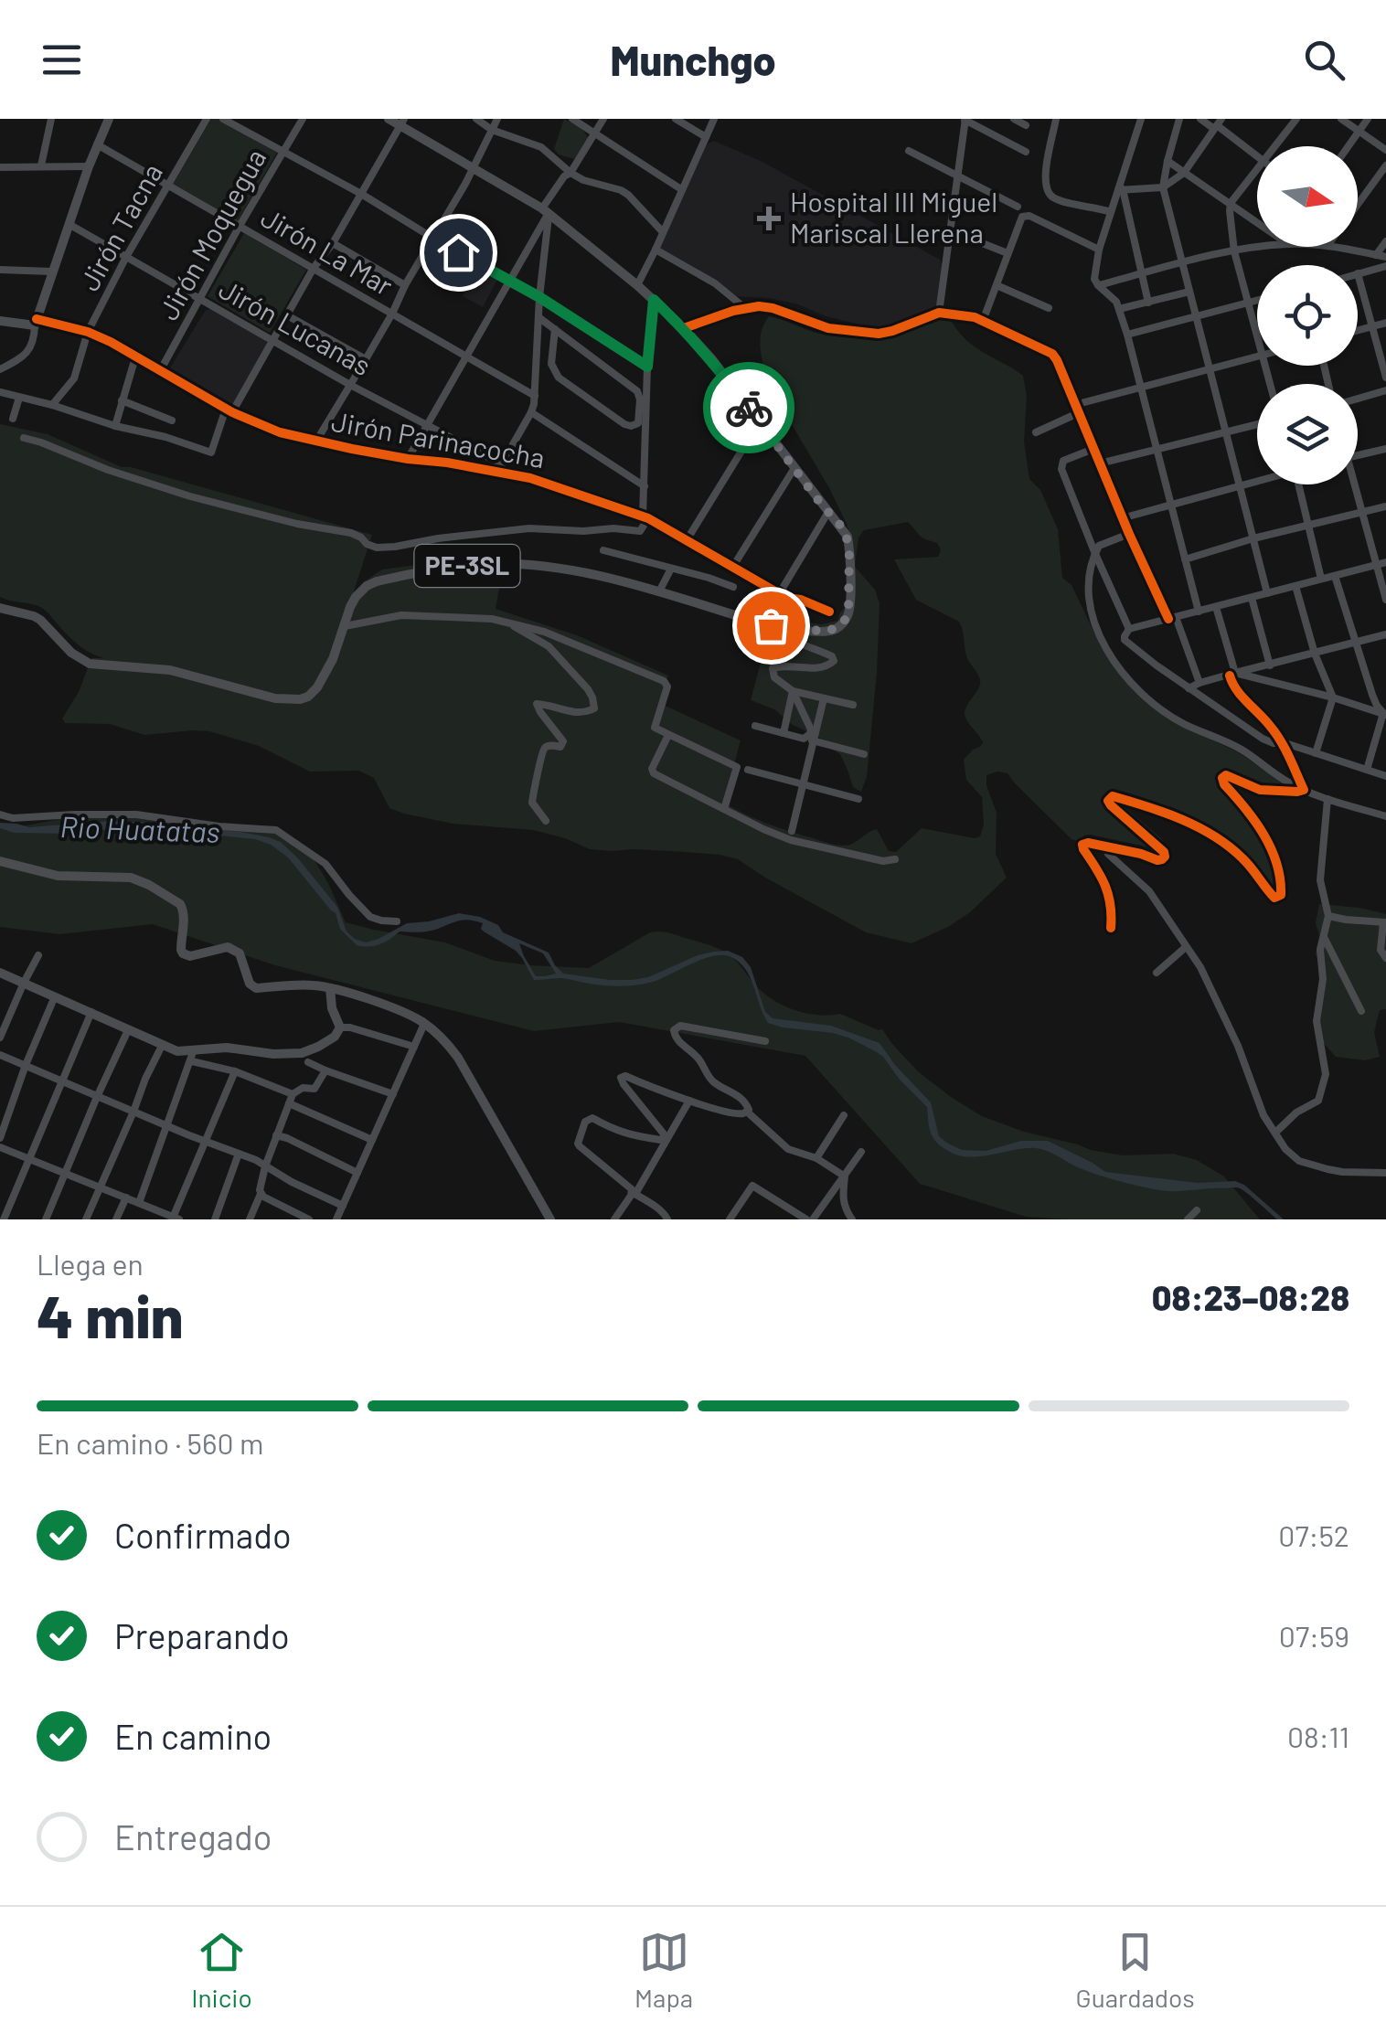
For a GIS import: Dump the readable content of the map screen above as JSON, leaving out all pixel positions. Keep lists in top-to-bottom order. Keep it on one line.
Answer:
{"streets":{"main road":["PE-3SL"],"street":["Jirón Tacna","Jirón Moquegua","Jirón La Mar","Jirón Lucanas","Jirón Parinacocha"]},"crossings":[["Jirón Tacna","Jirón La Mar"],["Jirón Tacna","Jirón Lucanas"],["Jirón Tacna","Jirón Parinacocha"],["Jirón Moquegua","Jirón La Mar"],["Jirón Moquegua","Jirón Lucanas"],["Jirón Moquegua","Jirón Parinacocha"],["Jirón Lucanas","Jirón Parinacocha"]],"water":["Rio Huatatas"],"places":{"health":["Hospital III Miguel Mariscal Llerena"]},"north":"right","page":{"header":"Munchgo","heading":["4 min","Llega en","08:23–08:28"],"bar":"En camino · 560 m","list":[["Confirmado","07:52"],["Preparando","07:59"],["En camino","08:11"],"Entregado"],"tabs":["Inicio","Mapa","Guardados"]}}
